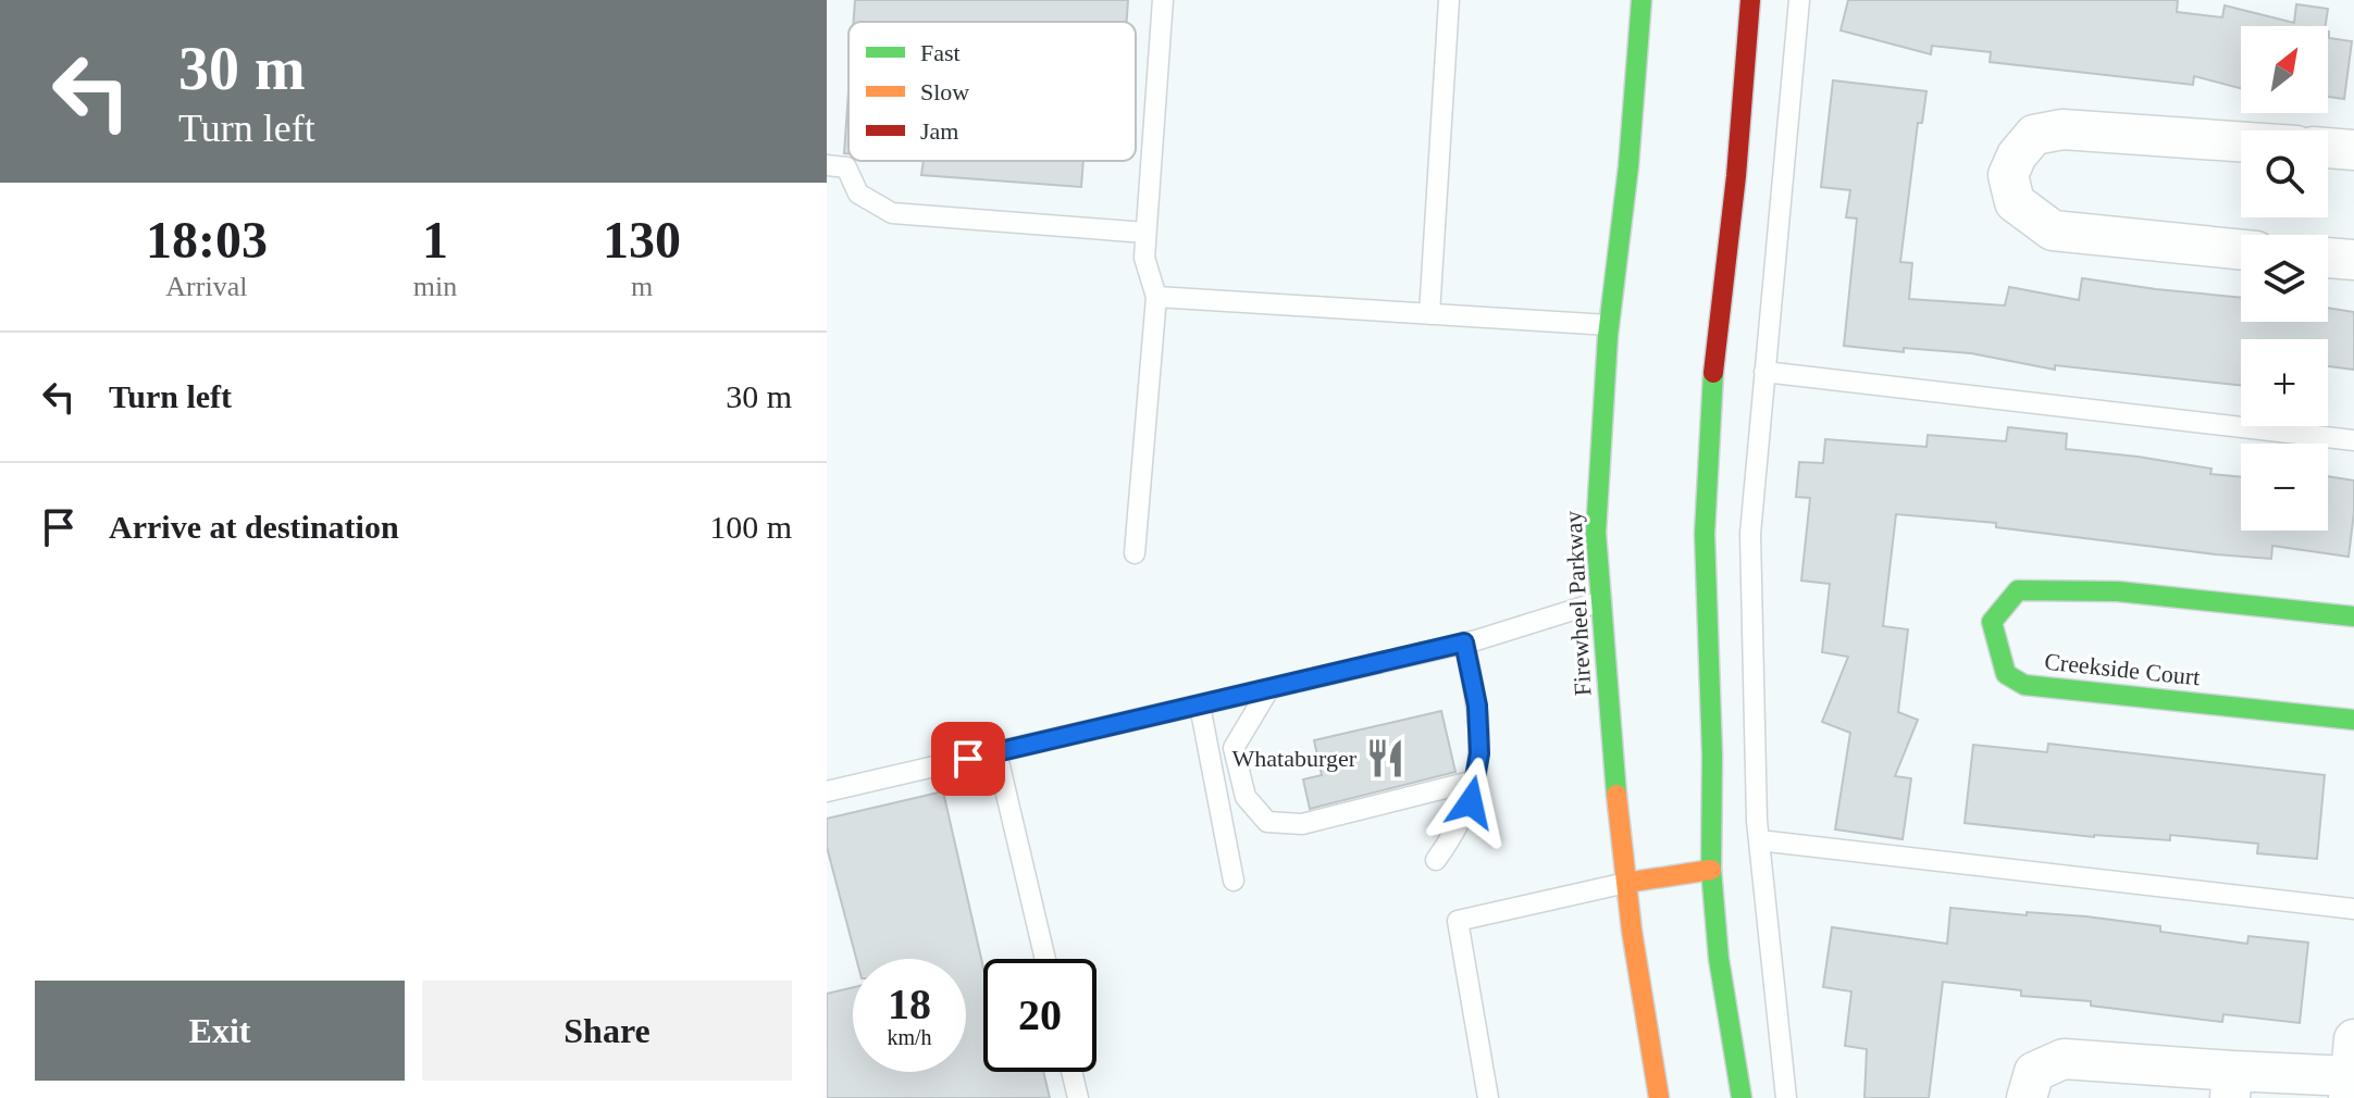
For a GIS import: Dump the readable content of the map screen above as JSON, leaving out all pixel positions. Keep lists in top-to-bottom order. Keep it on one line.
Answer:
{"streets":{"main road":["Firewheel Parkway","Creekside Court"]},"places":{"restaurant":["Whataburger"]},"legend":["Fast","Slow","Jam"],"north":"top right","page":{"turn":["30 m","Turn left"],"map_buttons":["+","−"],"eta":["18:03","Arrival","1","min","130","m"],"list":[{"name":"Turn left","value":"30 m"},{"name":"Arrive at destination","value":"100 m"}],"speed":"18 km/h","limit":"20","buttons":["Exit","Share"]}}
